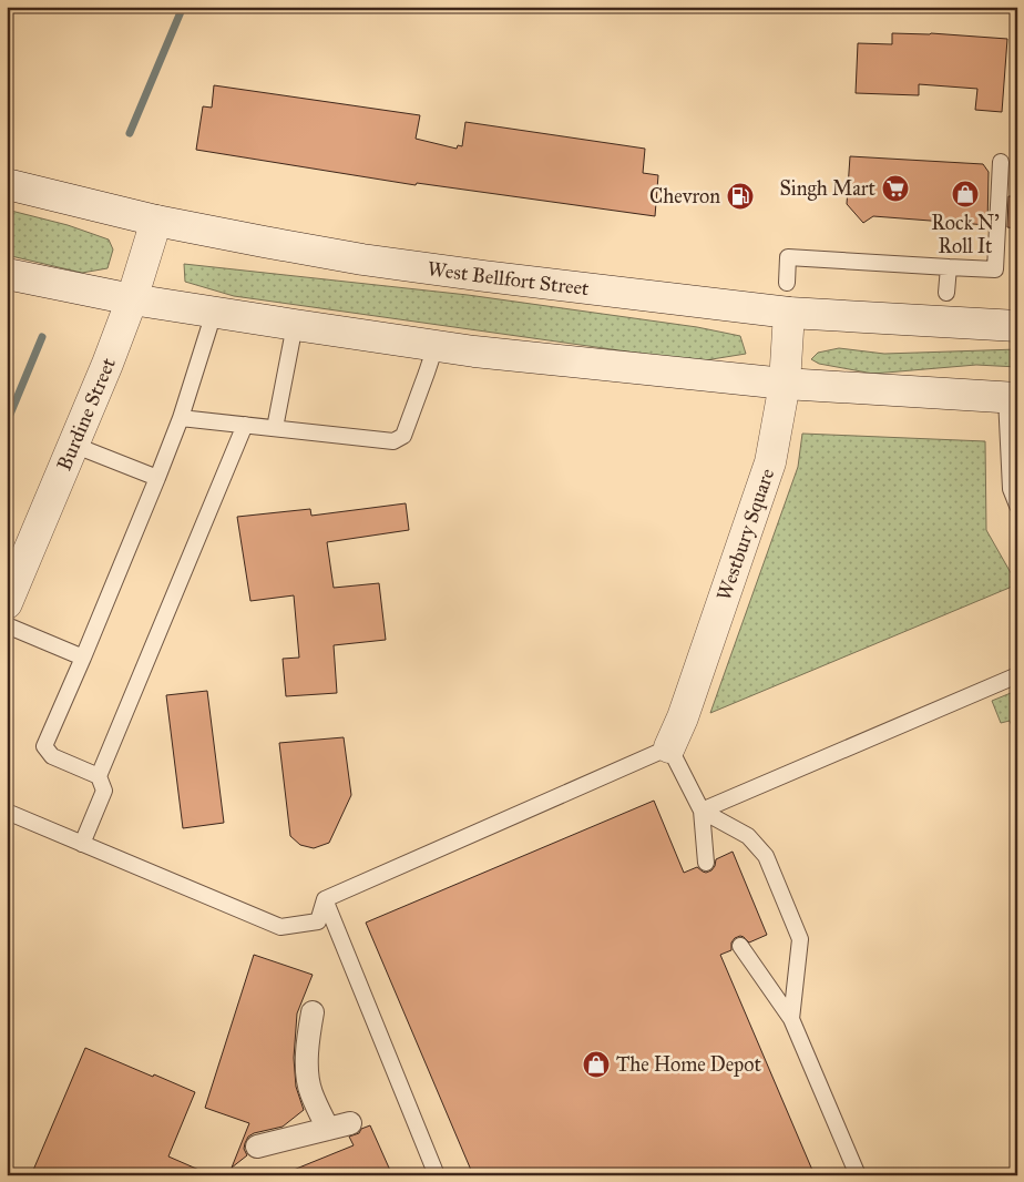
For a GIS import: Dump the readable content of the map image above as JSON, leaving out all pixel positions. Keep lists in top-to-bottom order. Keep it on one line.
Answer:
{"streets":{"main road":["West Bellfort Street","Burdine Street","Westbury Square"]},"crossings":[["West Bellfort Street","Burdine Street"],["West Bellfort Street","Westbury Square"]],"places":{"supermarket":["Singh Mart"],"shop":["Rock N' Roll It","The Home Depot"],"fuel station":["Chevron"]}}
